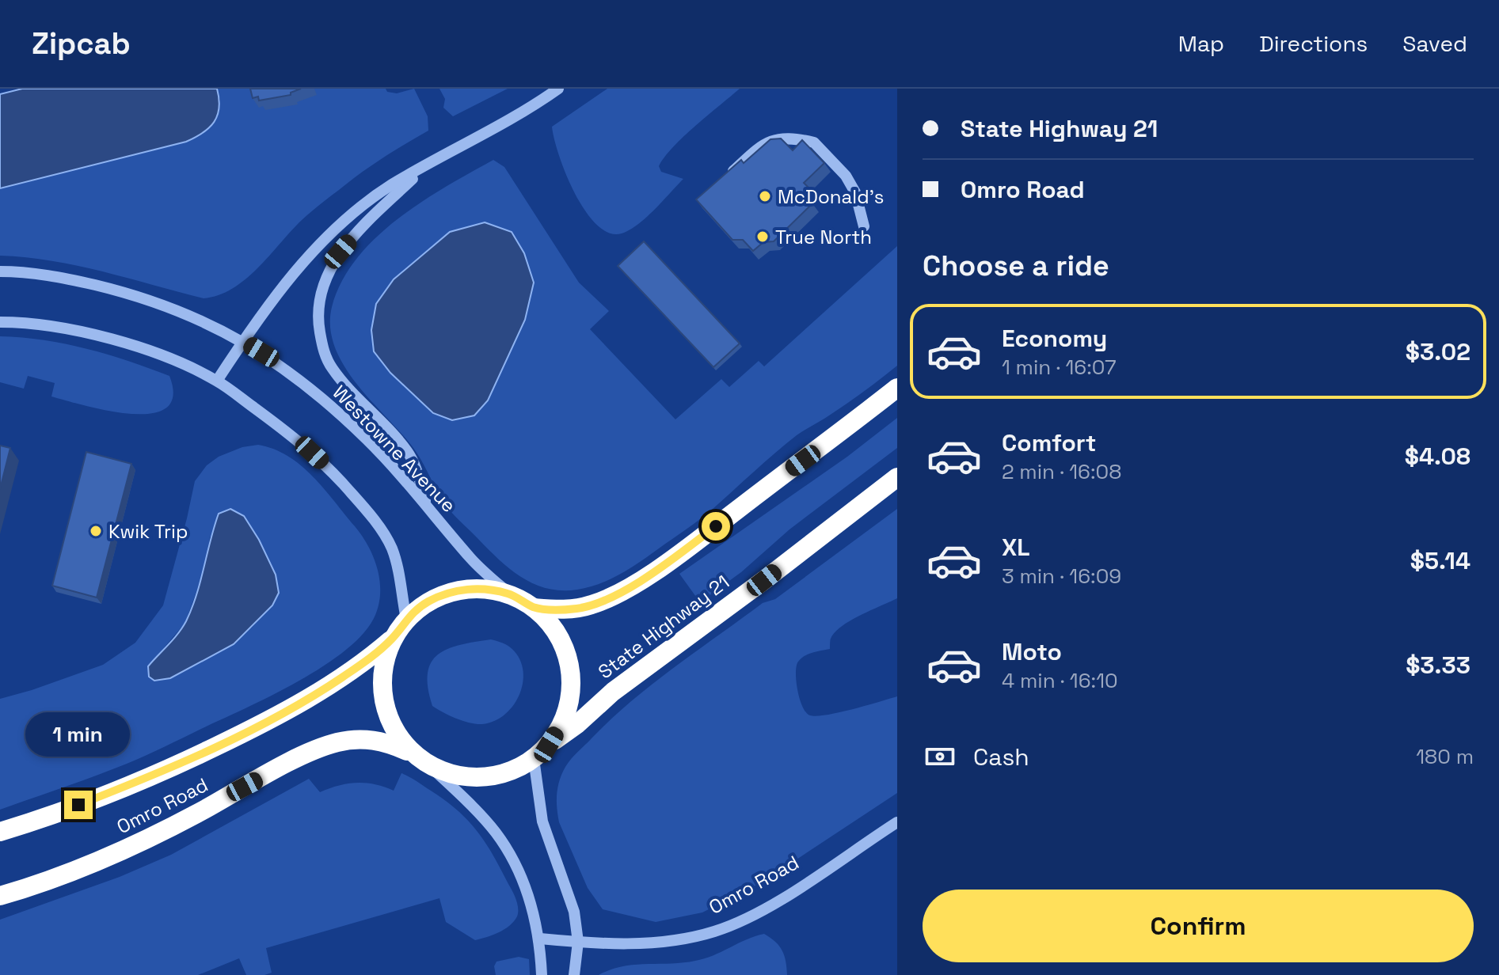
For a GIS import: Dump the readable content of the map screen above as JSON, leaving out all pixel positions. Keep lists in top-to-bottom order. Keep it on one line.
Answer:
{"streets":{"highway":["State Highway 21","Omro Road"],"street":["Westowne Avenue"]},"crossings":[["Westowne Avenue","State Highway 21"],["Westowne Avenue","Omro Road"],["State Highway 21","Omro Road"]],"places":["McDonald's","True North","Kwik Trip"],"page":{"header":"Zipcab","nav":["Map","Directions","Saved"],"banner":["State Highway 21","Omro Road"],"heading":"Choose a ride","list":[{"name":"Economy","note":"1 min · 16:07","value":"$3.02"},{"name":"Comfort","note":"2 min · 16:08","value":"$4.08"},{"name":"XL","note":"3 min · 16:09","value":"$5.14"},{"name":"Moto","note":"4 min · 16:10","value":"$3.33"}],"bubble":"1 min","pay":["Cash","180 m"],"buttons":"Confirm"}}
